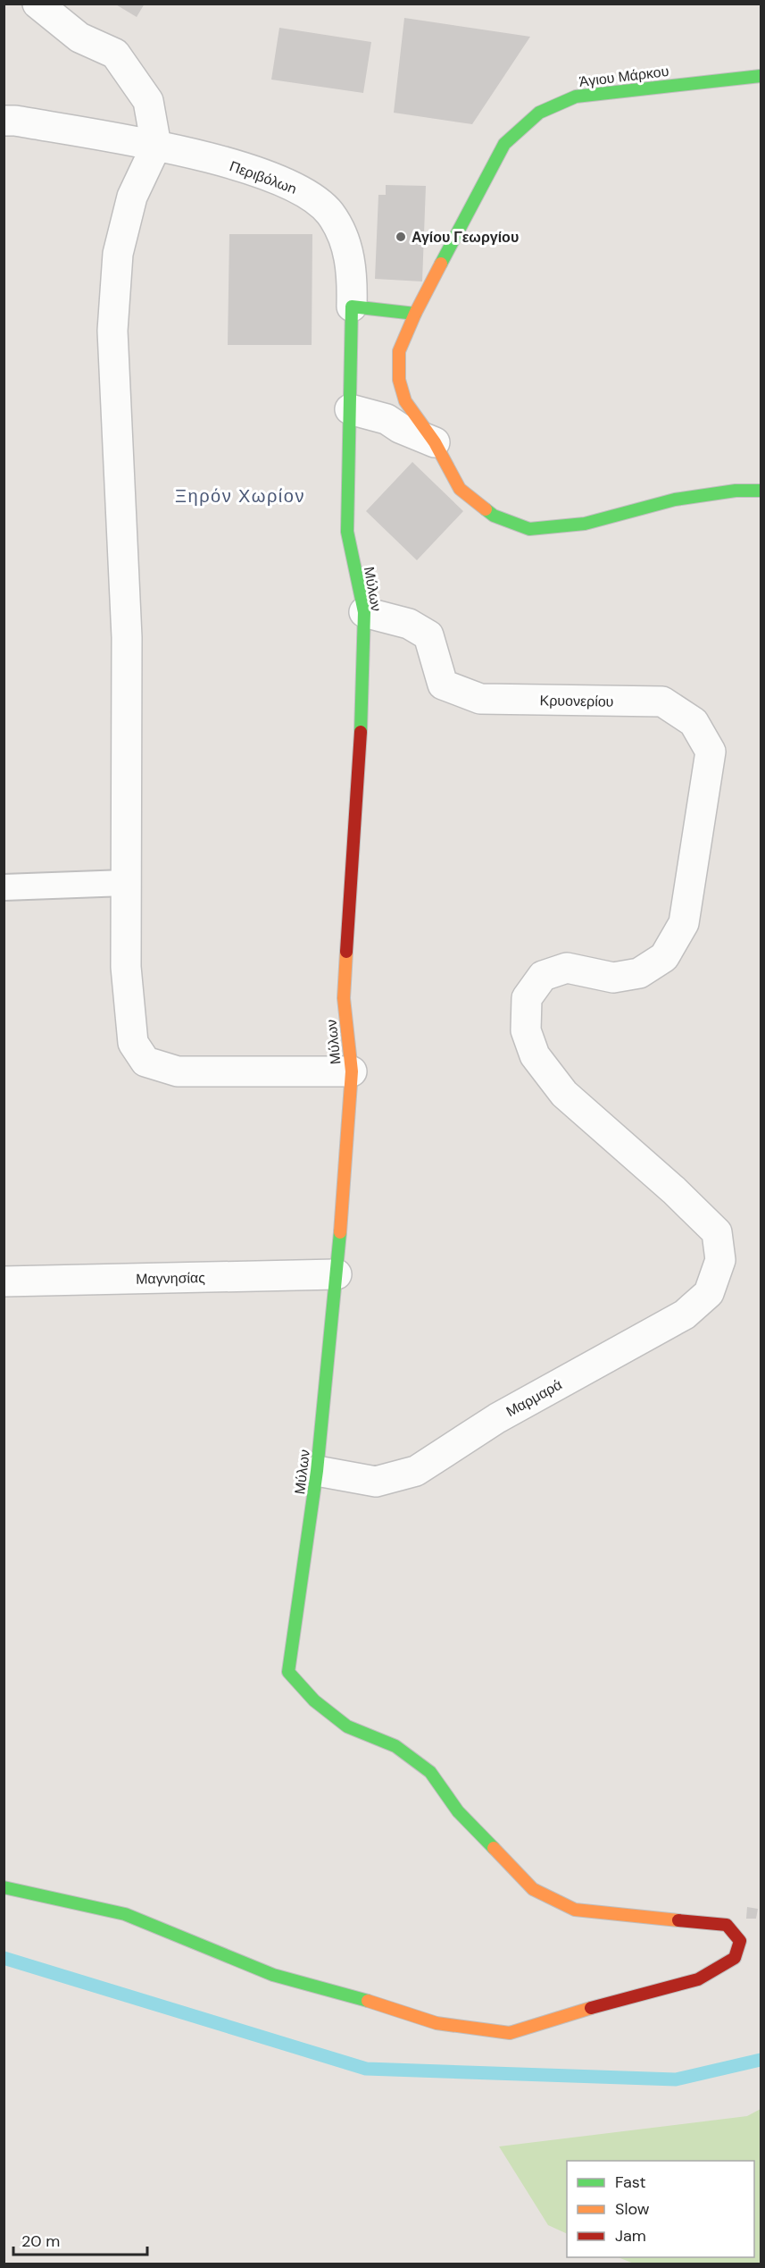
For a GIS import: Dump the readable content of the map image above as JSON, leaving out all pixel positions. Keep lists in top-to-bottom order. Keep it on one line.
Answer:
{"streets":{"street":["Άγιου Μάρκου","Περιβόλωn","Μύλων","Κρυονερίου","Μαγνησίας","Μαρμαρά"]},"crossings":[["Περιβόλωn","Μύλων"],["Μύλων","Κρυονερίου"],["Μύλων","Μαγνησίας"],["Μύλων","Μαρμαρά"],["Κρυονερίου","Μαρμαρά"]],"districts":["Ξηρόν Χωρίον"],"places":["Αγίου Γεωργίου"],"legend":["Fast","Slow","Jam"],"scale_bar":"20 m"}
